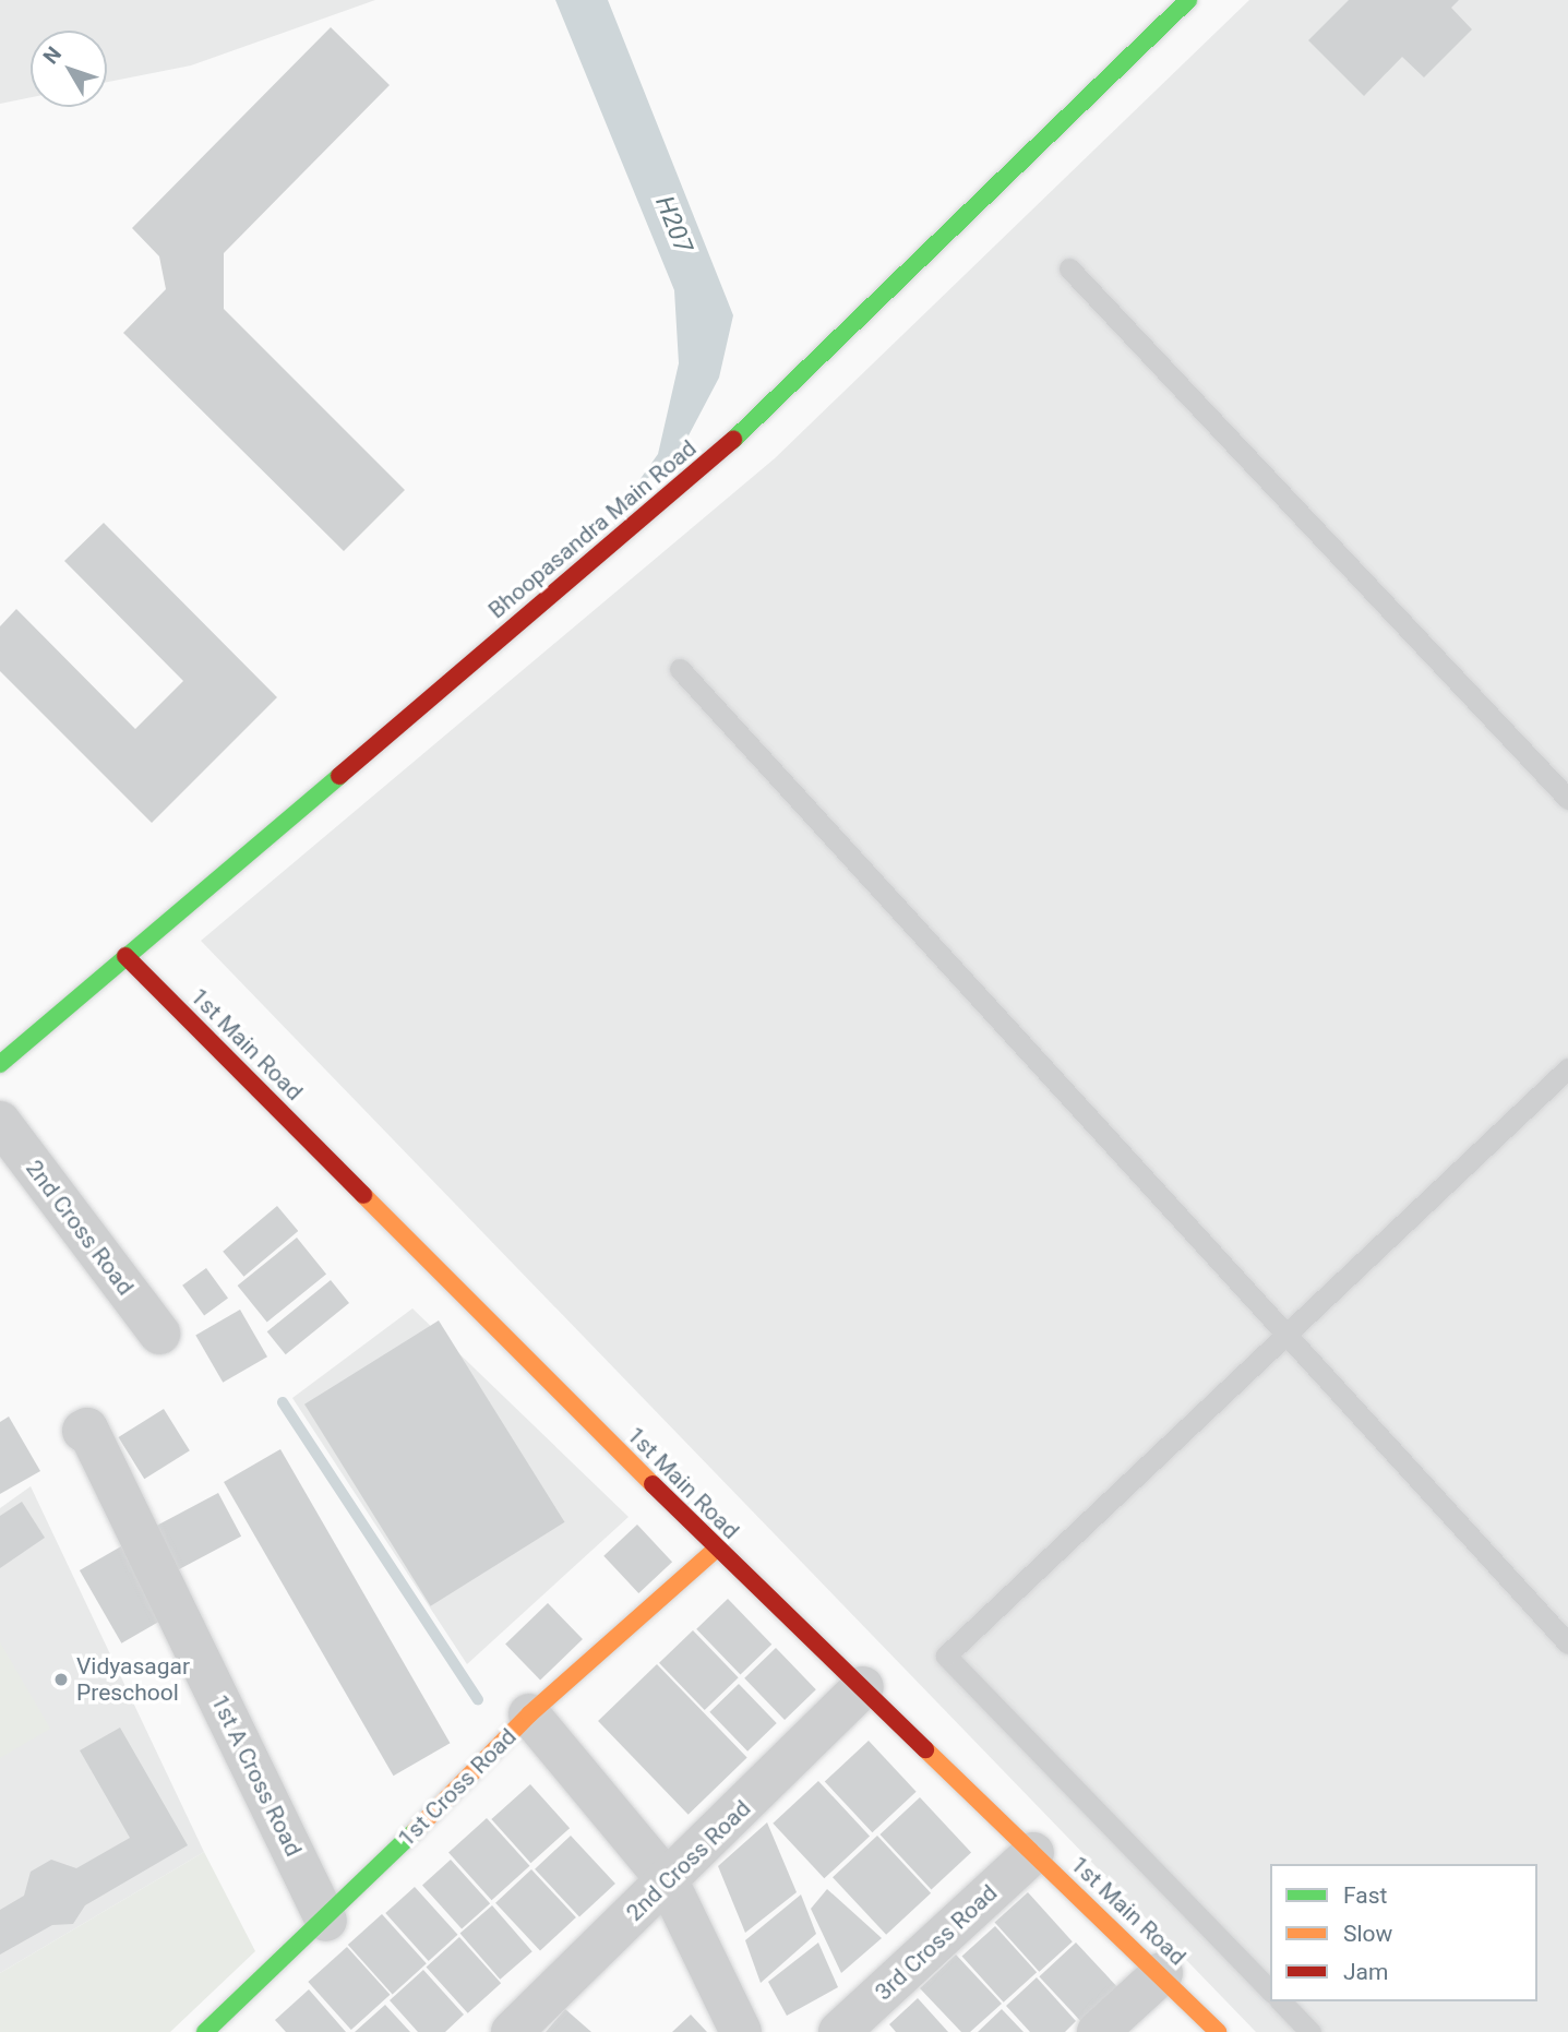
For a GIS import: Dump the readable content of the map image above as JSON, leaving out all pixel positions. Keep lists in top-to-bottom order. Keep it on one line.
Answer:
{"streets":{"street":["Bhoopasandra Main Road","1st Main Road","2nd Cross Road","1st A Cross Road","1st Cross Road","3rd Cross Road"]},"crossings":[["Bhoopasandra Main Road","1st Main Road"],["1st Main Road","2nd Cross Road"],["1st Main Road","1st Cross Road"],["1st Main Road","3rd Cross Road"],["1st A Cross Road","1st Cross Road"]],"water":["H207"],"places":["Vidyasagar Preschool"],"legend":["Fast","Slow","Jam"],"north":"top left"}
